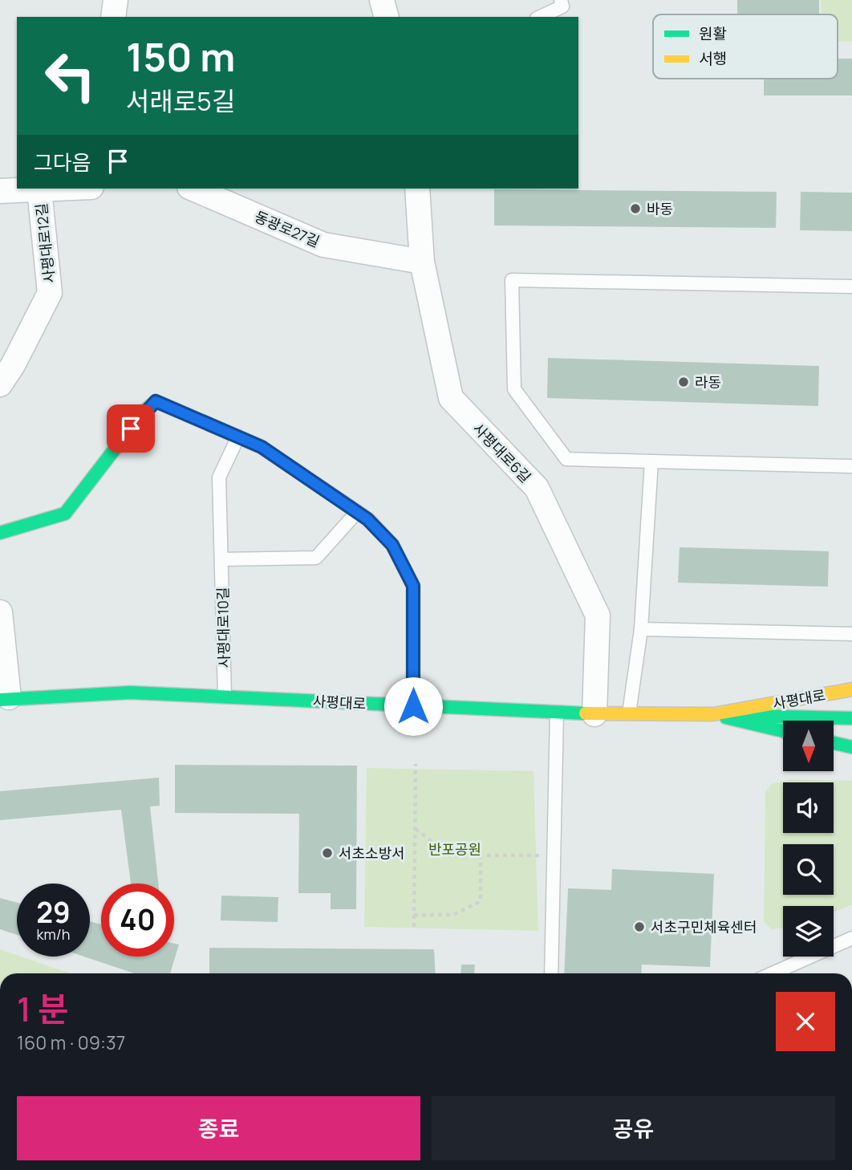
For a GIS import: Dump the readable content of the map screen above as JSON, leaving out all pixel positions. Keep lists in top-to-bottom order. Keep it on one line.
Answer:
{"streets":{"main road":["사평대로"],"street":["동광로27길","사평대로12길","사평대로6길"],"lane":["사평대로10길"]},"crossings":[["동광로27길","사평대로6길"],["사평대로6길","사평대로"],["사평대로10길","사평대로"]],"parks":["반포공원"],"places":["바동","라동","서초소방서","서초구민체육센터"],"legend":["원활","서행"],"north":"bottom","page":{"turn":["150 m","서래로5길"],"then":"그다음","speed":"29 km/h","limit":"40","heading":["1 분","160 m · 09:37"],"buttons":["종료","공유"]}}
